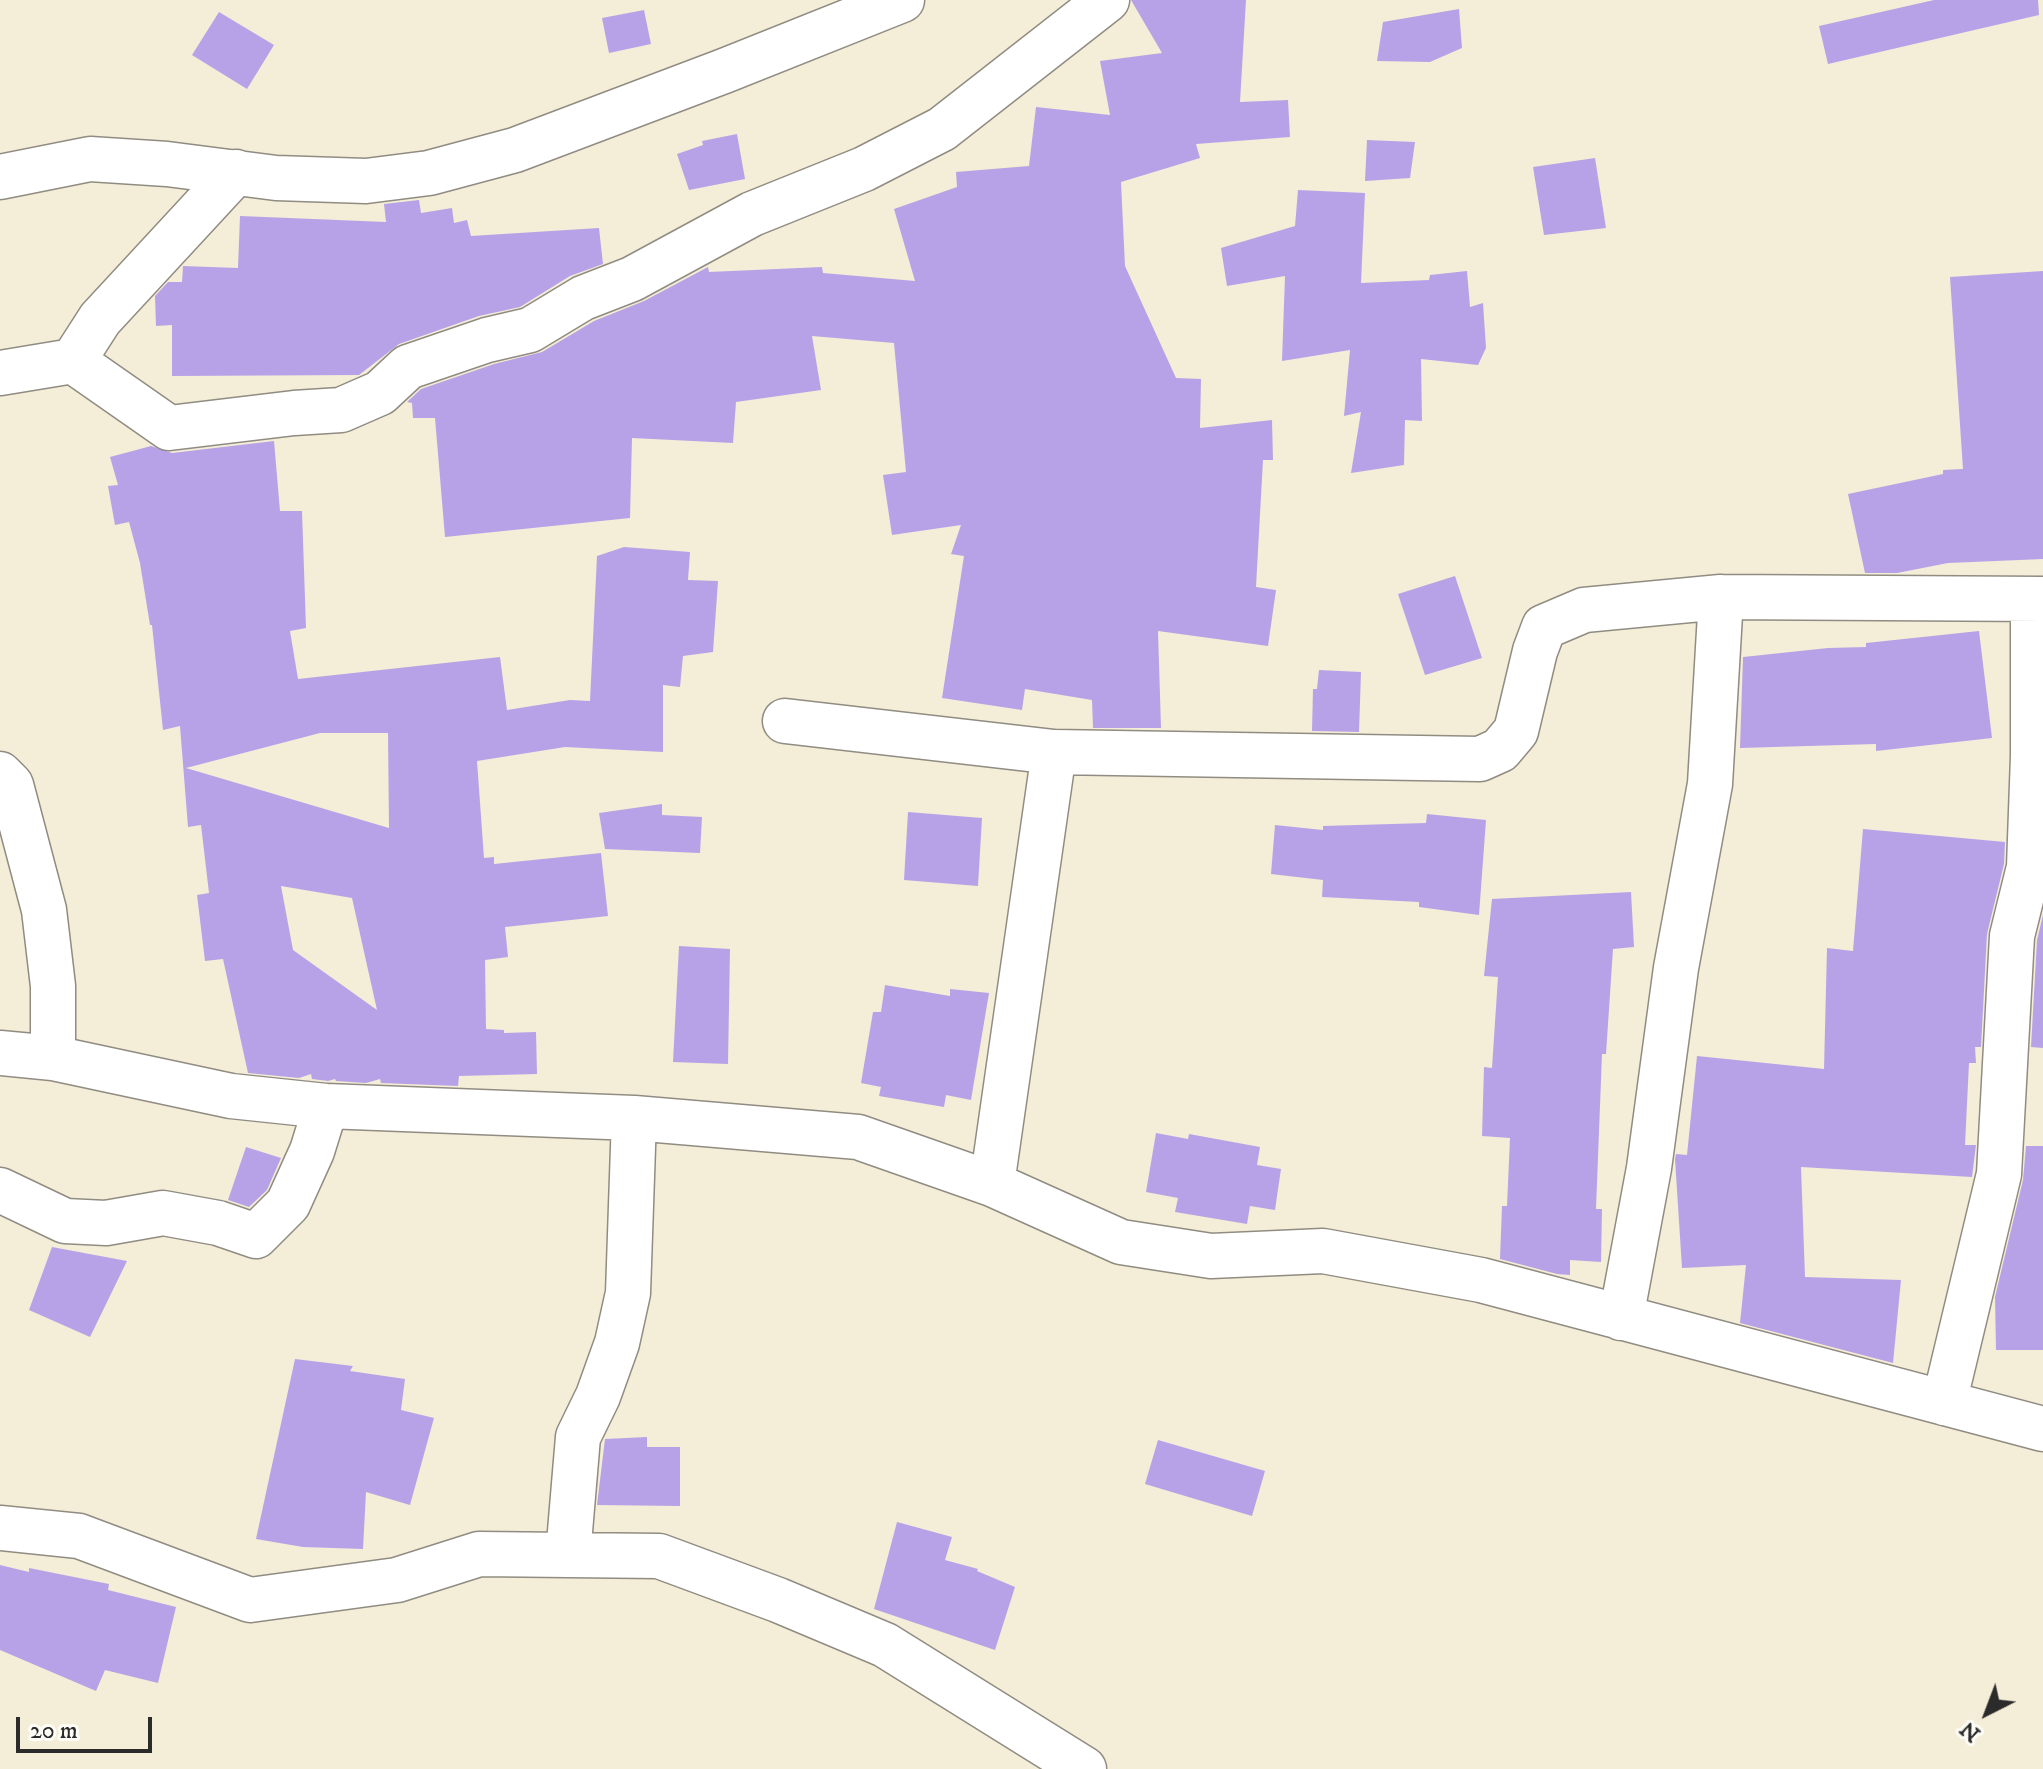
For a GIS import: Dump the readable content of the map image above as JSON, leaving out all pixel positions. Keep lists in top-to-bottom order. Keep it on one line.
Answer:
{"scale_bar":"20 m","north":"bottom left"}
